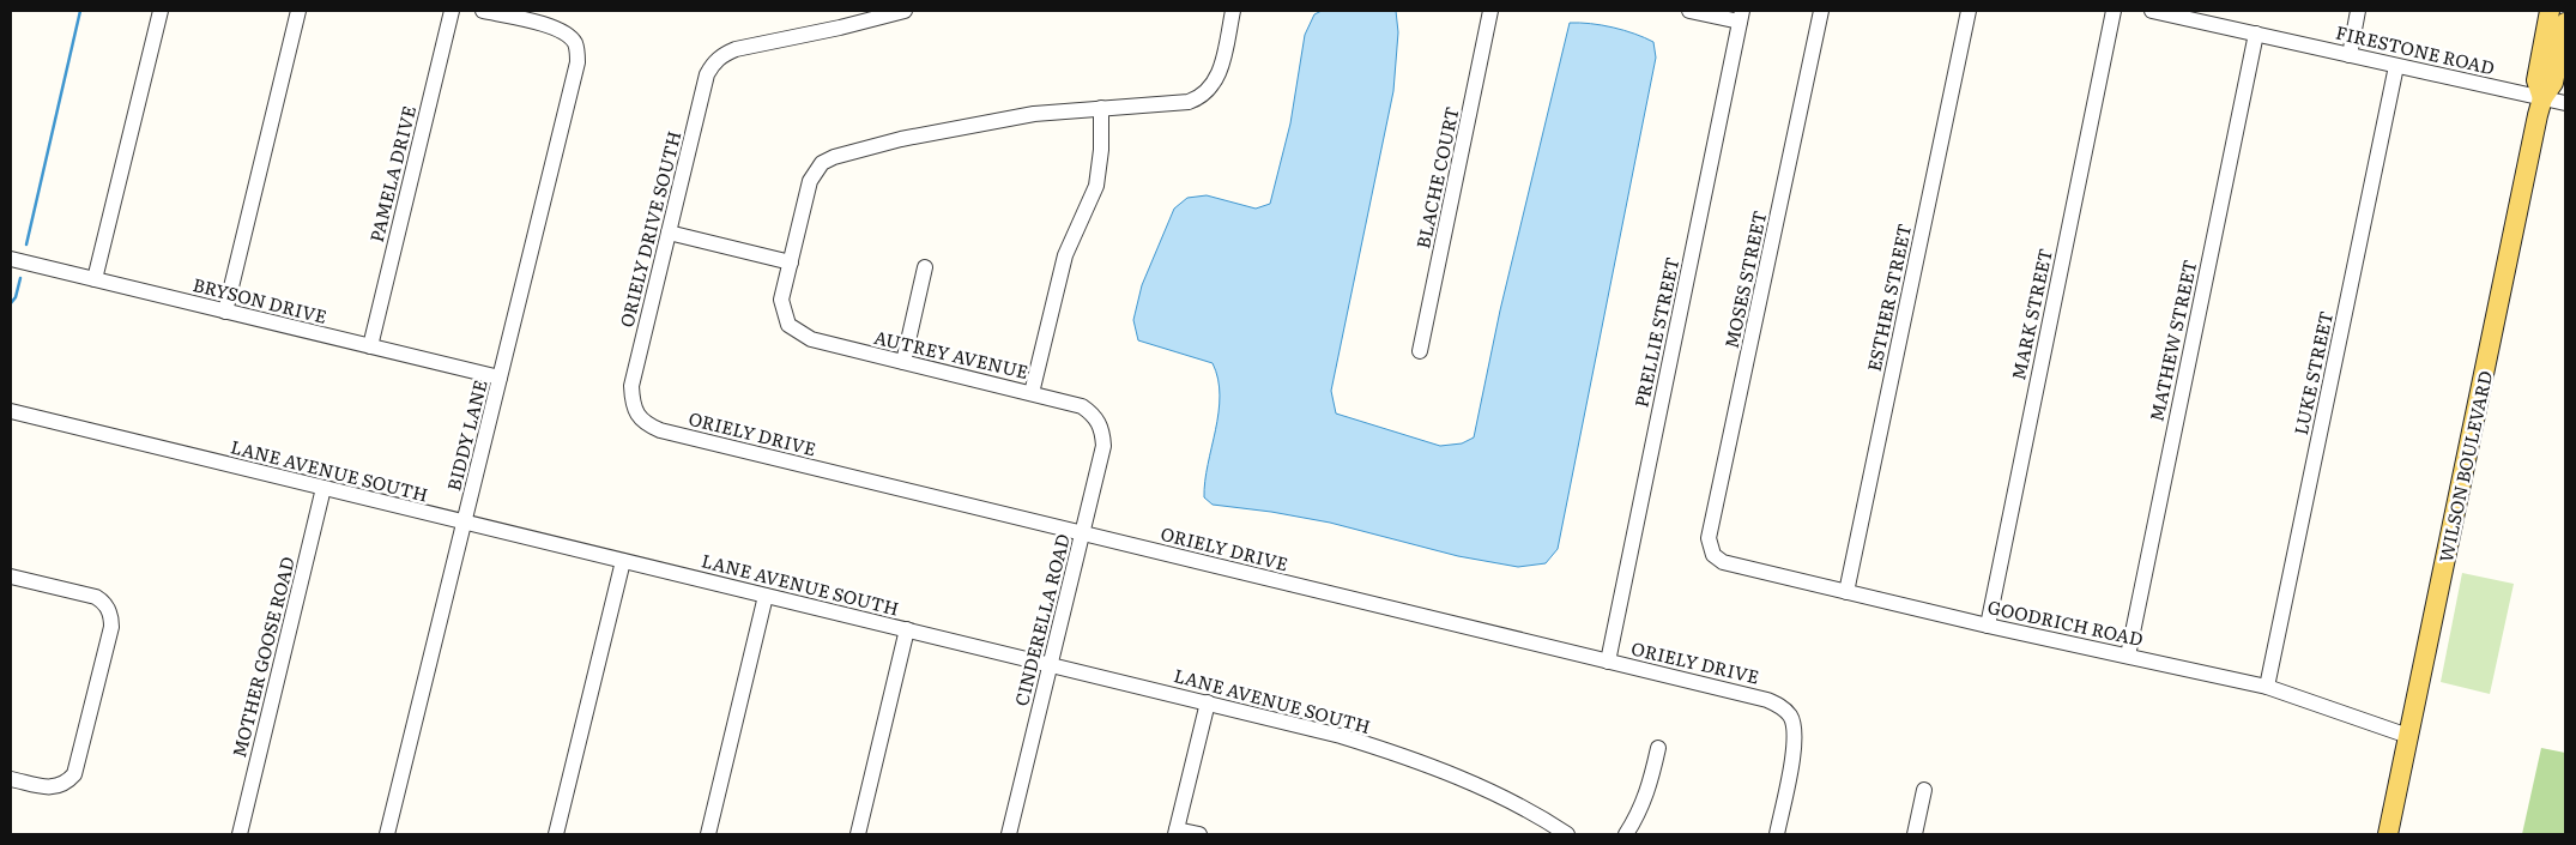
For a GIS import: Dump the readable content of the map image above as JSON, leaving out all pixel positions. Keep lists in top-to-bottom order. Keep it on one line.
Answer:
{"streets":{"main road":["WILSON BOULEVARD"],"street":["FIRESTONE ROAD","PAMELA DRIVE","BLACHE COURT","ORIELY DRIVE SOUTH","MOSES STREET","ESTHER STREET","BRYSON DRIVE","MARK STREET","PRELLIE STREET","MATHEW STREET","AUTREY AVENUE","LUKE STREET","ORIELY DRIVE","BIDDY LANE","LANE AVENUE SOUTH","CINDERELLA ROAD","GOODRICH ROAD","MOTHER GOOSE ROAD"]},"crossings":[["FIRESTONE ROAD","MATHEW STREET"],["FIRESTONE ROAD","LUKE STREET"],["FIRESTONE ROAD","WILSON BOULEVARD"],["PAMELA DRIVE","BRYSON DRIVE"],["ORIELY DRIVE SOUTH","ORIELY DRIVE"],["MOSES STREET","GOODRICH ROAD"],["ESTHER STREET","GOODRICH ROAD"],["BRYSON DRIVE","BIDDY LANE"],["MARK STREET","GOODRICH ROAD"],["PRELLIE STREET","ORIELY DRIVE"],["MATHEW STREET","GOODRICH ROAD"],["AUTREY AVENUE","CINDERELLA ROAD"],["LUKE STREET","GOODRICH ROAD"],["ORIELY DRIVE","CINDERELLA ROAD"],["BIDDY LANE","LANE AVENUE SOUTH"],["WILSON BOULEVARD","GOODRICH ROAD"],["LANE AVENUE SOUTH","CINDERELLA ROAD"],["LANE AVENUE SOUTH","MOTHER GOOSE ROAD"]]}
